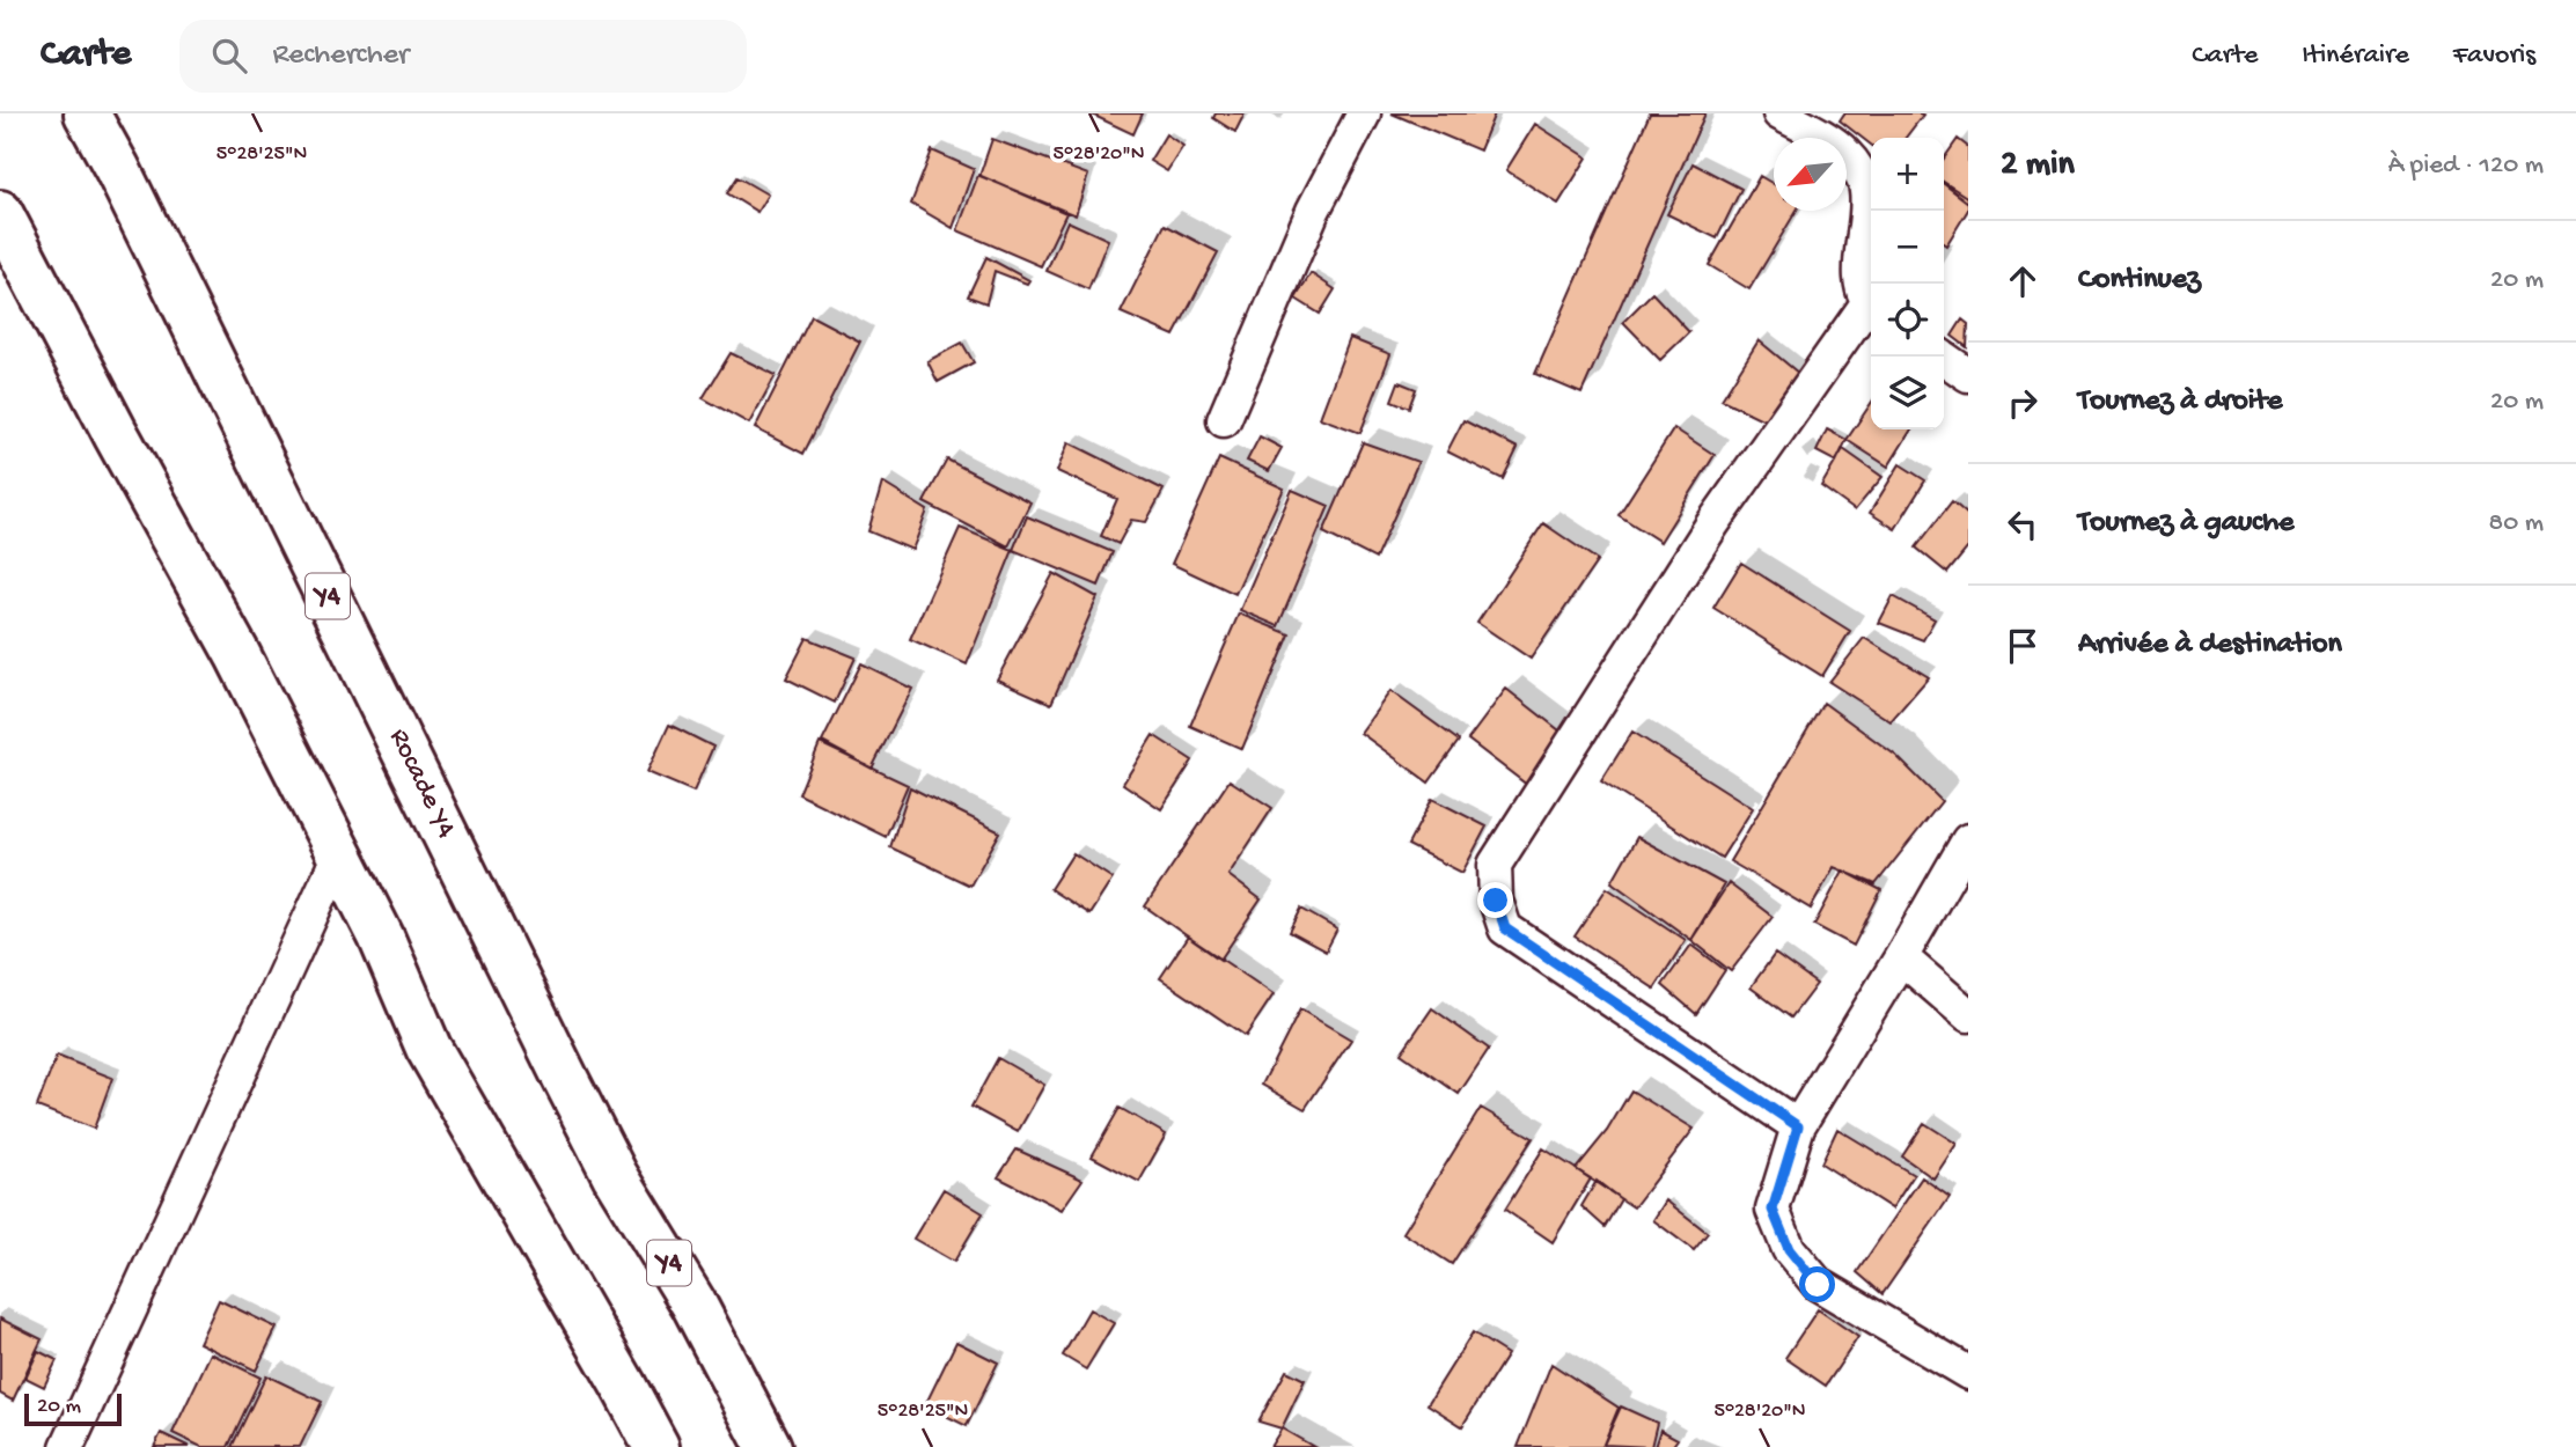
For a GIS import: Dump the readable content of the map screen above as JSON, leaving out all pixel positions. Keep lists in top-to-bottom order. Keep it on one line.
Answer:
{"streets":{"highway":["Y4","Rocade Y4"]},"scale_bar":"20 m","north":"bottom left","page":{"header":"Carte","search":"Rechercher","nav":["Carte","Itinéraire","Favoris"],"heading":["2 min","À pied · 120 m"],"map_buttons":["+","−"],"list":[["Continuez","20 m"],["Tournez à droite","20 m"],["Tournez à gauche","80 m"],"Arrivée à destination"],"scale":"20 m"},"coordinates":["5°28'25\"N","5°28'20\"N"]}
